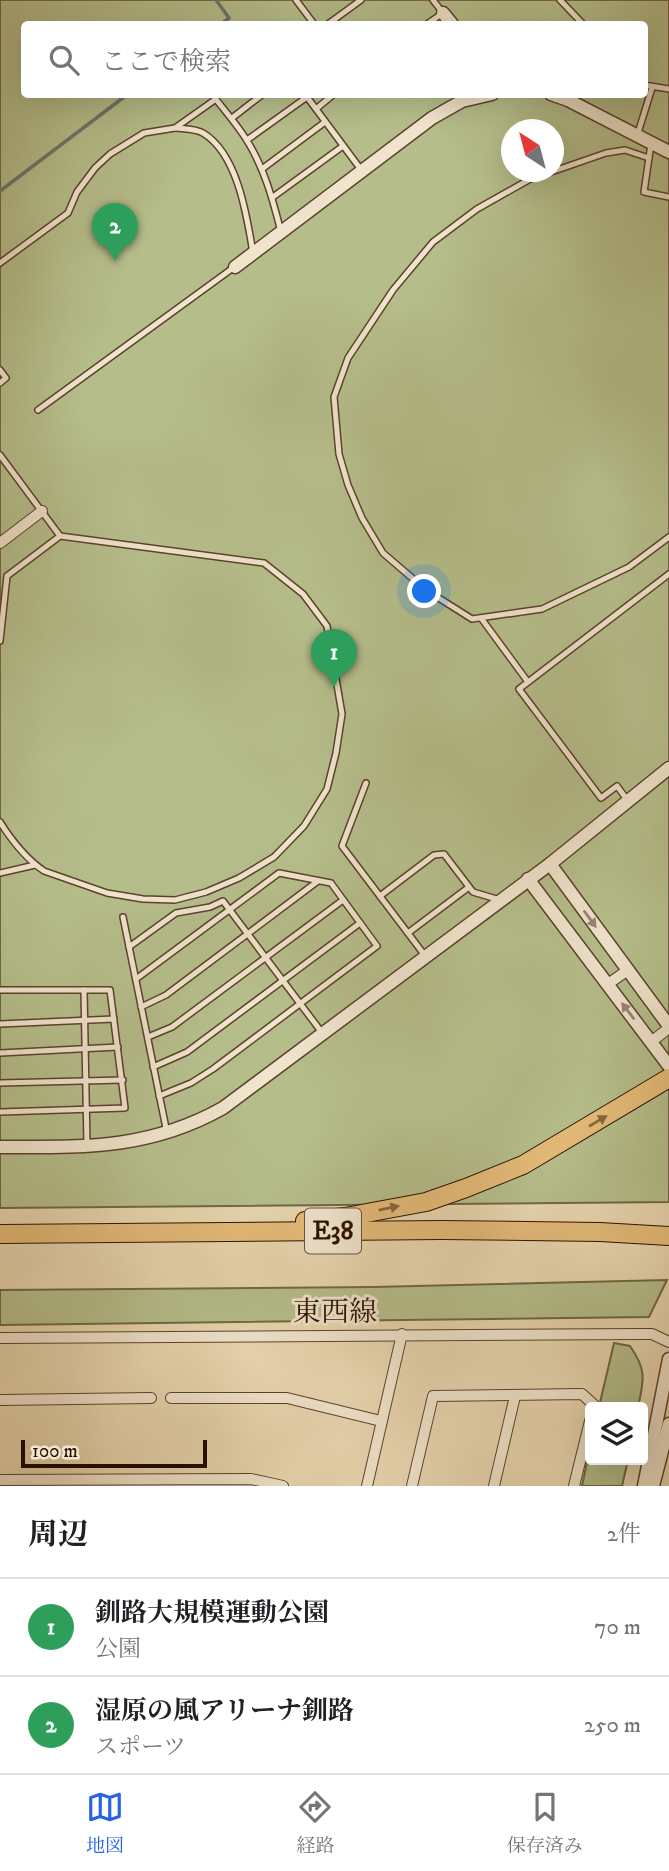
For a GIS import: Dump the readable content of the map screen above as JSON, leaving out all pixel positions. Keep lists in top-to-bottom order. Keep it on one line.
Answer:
{"streets":{"highway":["E38"],"street":["東西線"]},"scale_bar":"100 m","north":"top left","page":{"search":"ここで検索","pins":["2","1"],"scale":"100 m","heading":["周辺","2件"],"list":[{"mark":"1","name":"釧路大規模運動公園","note":"公園","value":"70 m"},{"mark":"2","name":"湿原の風アリーナ釧路","note":"スポーツ","value":"250 m"}],"nav":["地図","経路","保存済み"]}}
